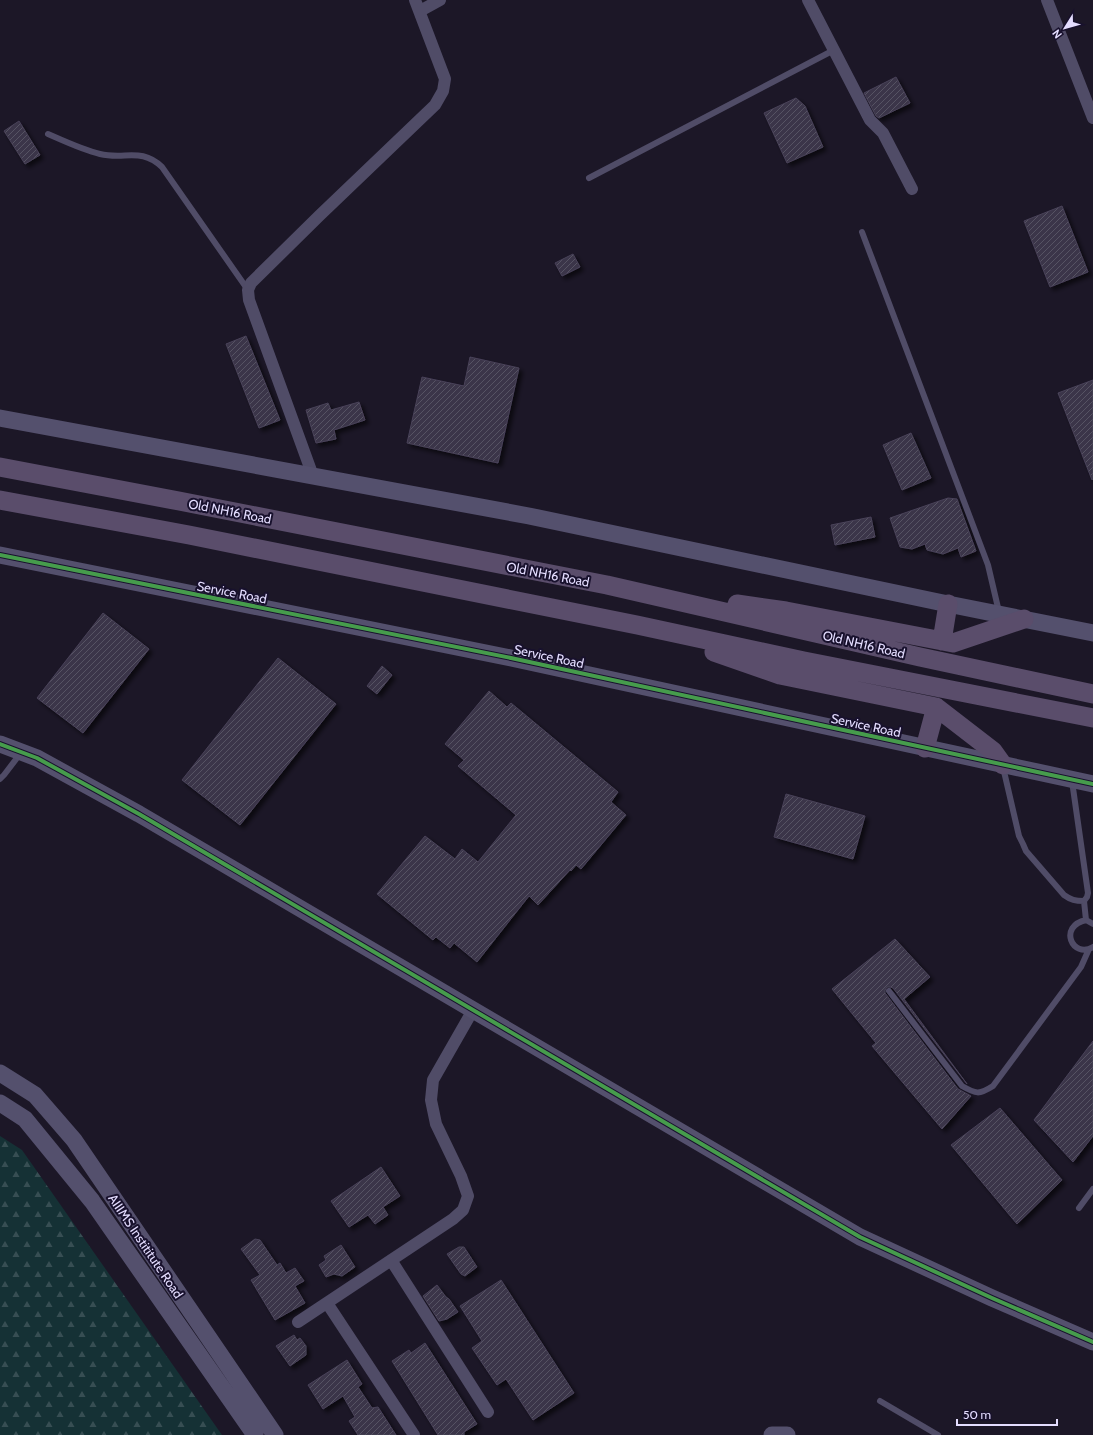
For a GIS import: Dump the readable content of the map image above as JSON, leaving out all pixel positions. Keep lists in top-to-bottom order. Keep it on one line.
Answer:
{"streets":{"main road":["Old NH16 Road"],"street":["Service Road","AIIIMS Instititute Road"]},"scale_bar":"50 m","north":"bottom left"}
